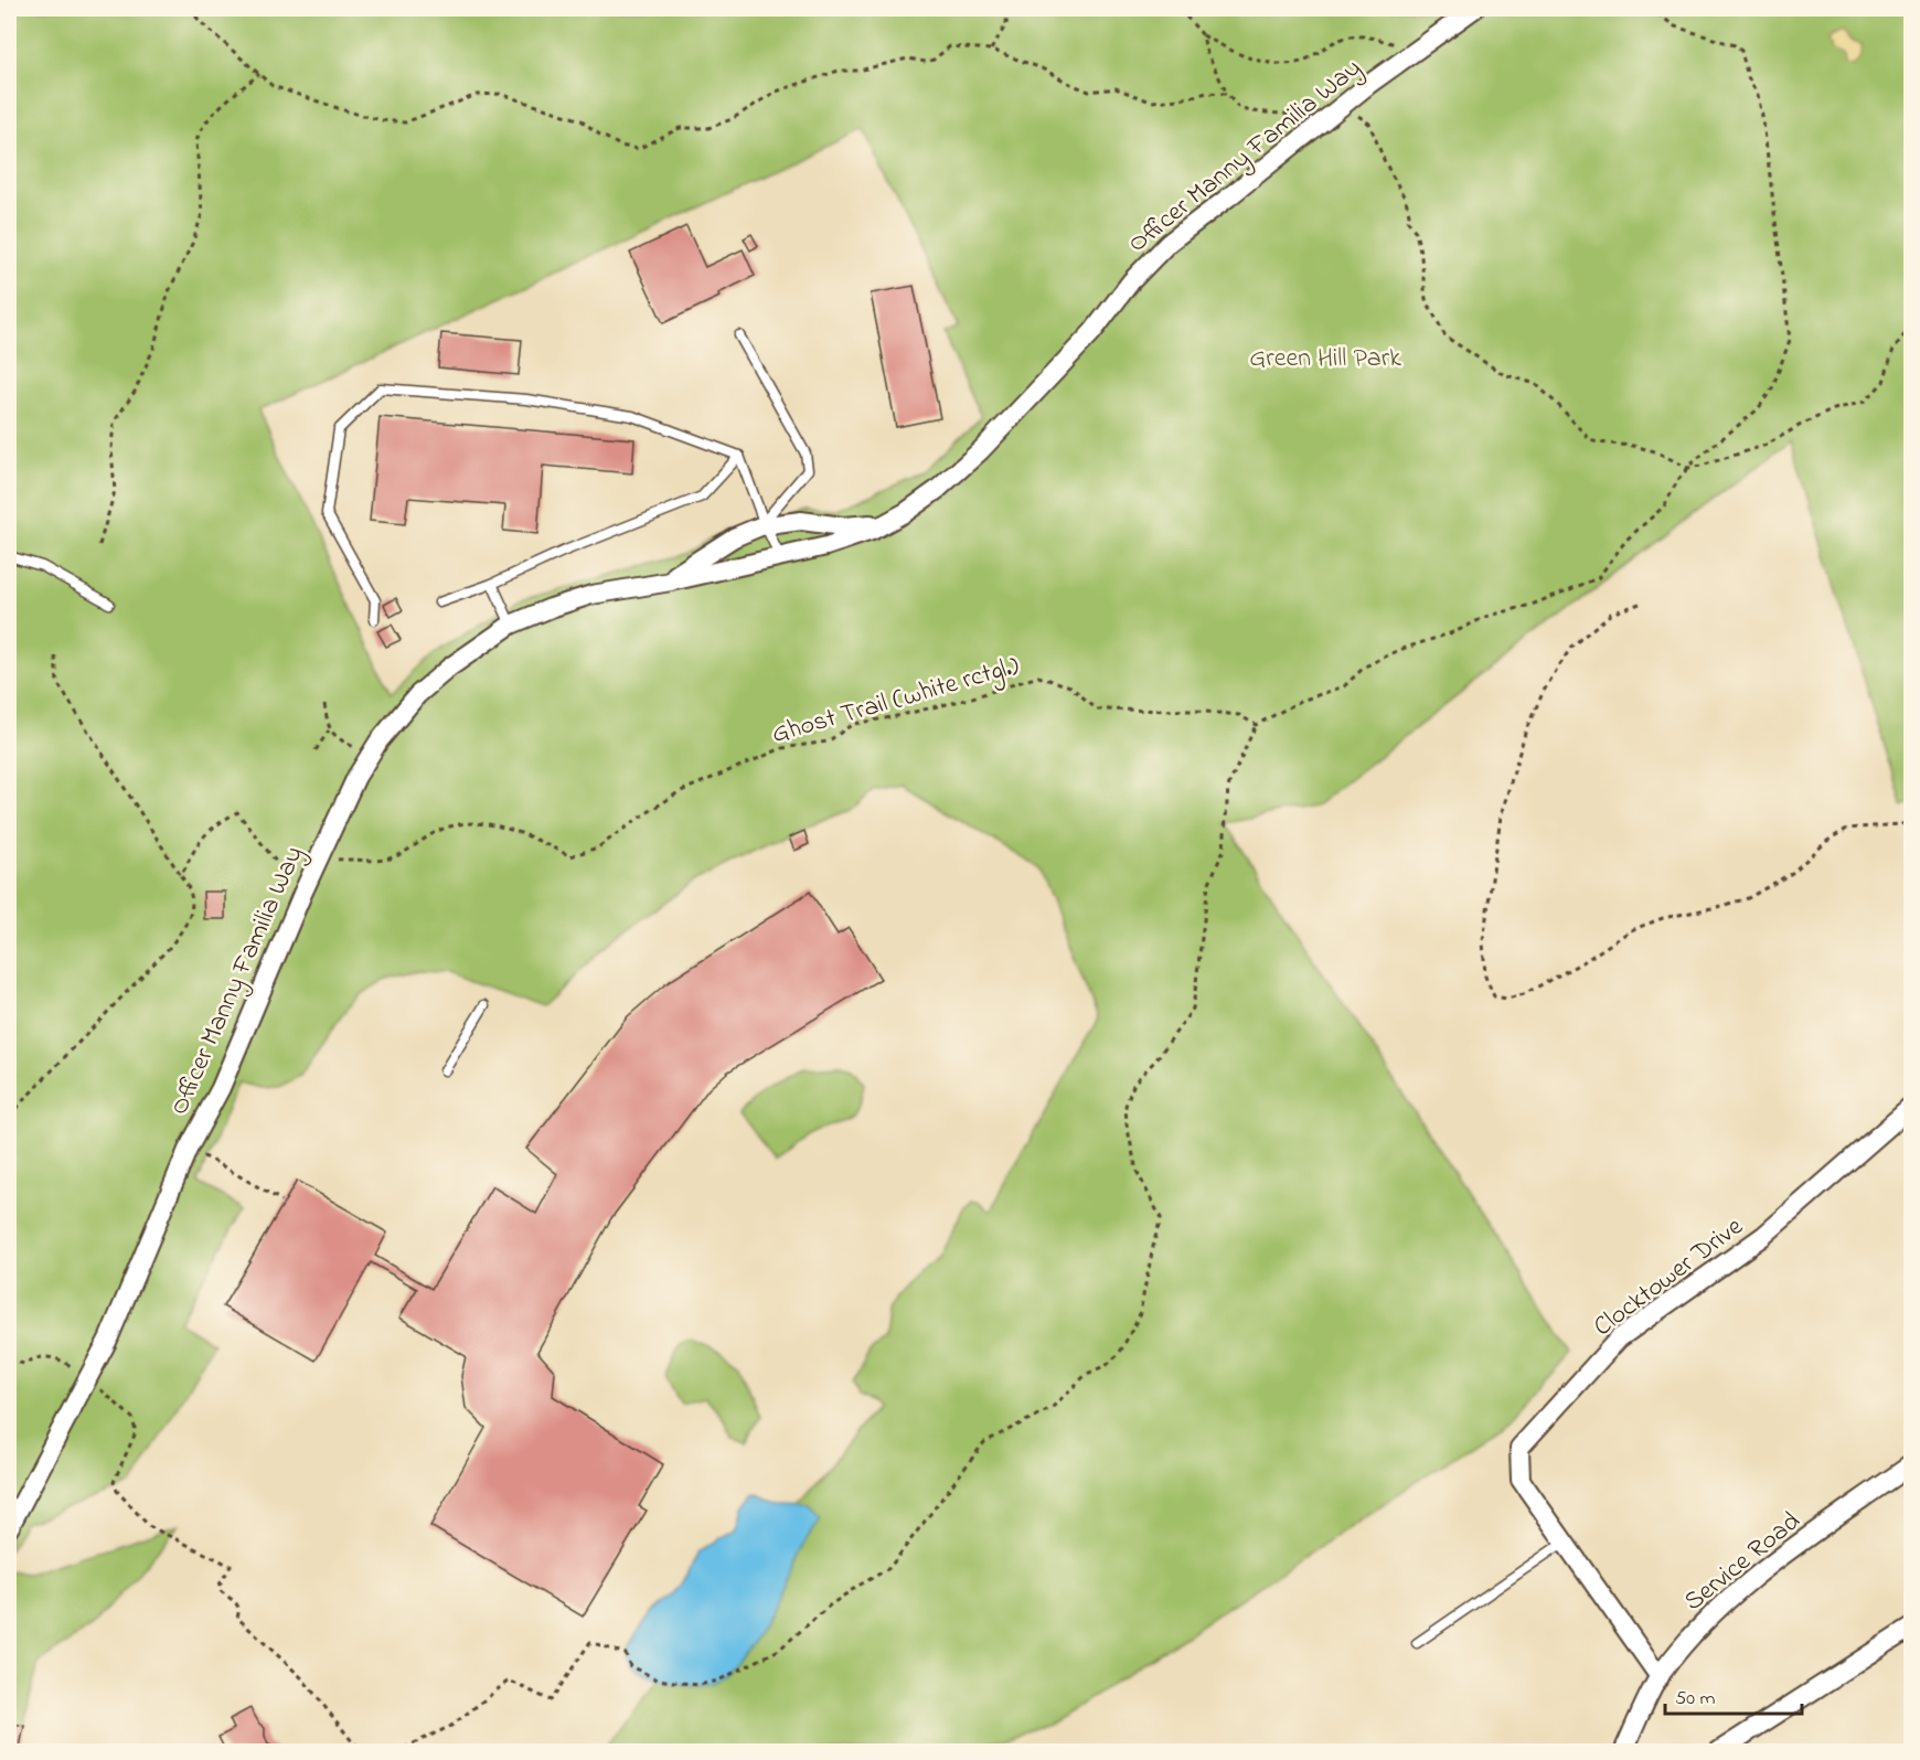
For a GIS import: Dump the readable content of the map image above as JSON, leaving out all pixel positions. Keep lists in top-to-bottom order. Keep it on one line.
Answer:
{"streets":{"street":["Officer Manny Familia Way","Clocktower Drive","Service Road"],"path":["Ghost Trail (white rctgl.)"]},"crossings":[["Officer Manny Familia Way","Ghost Trail (white rctgl.)"],["Clocktower Drive","Service Road"]],"parks":["Green Hill Park"],"scale_bar":"50 m"}
